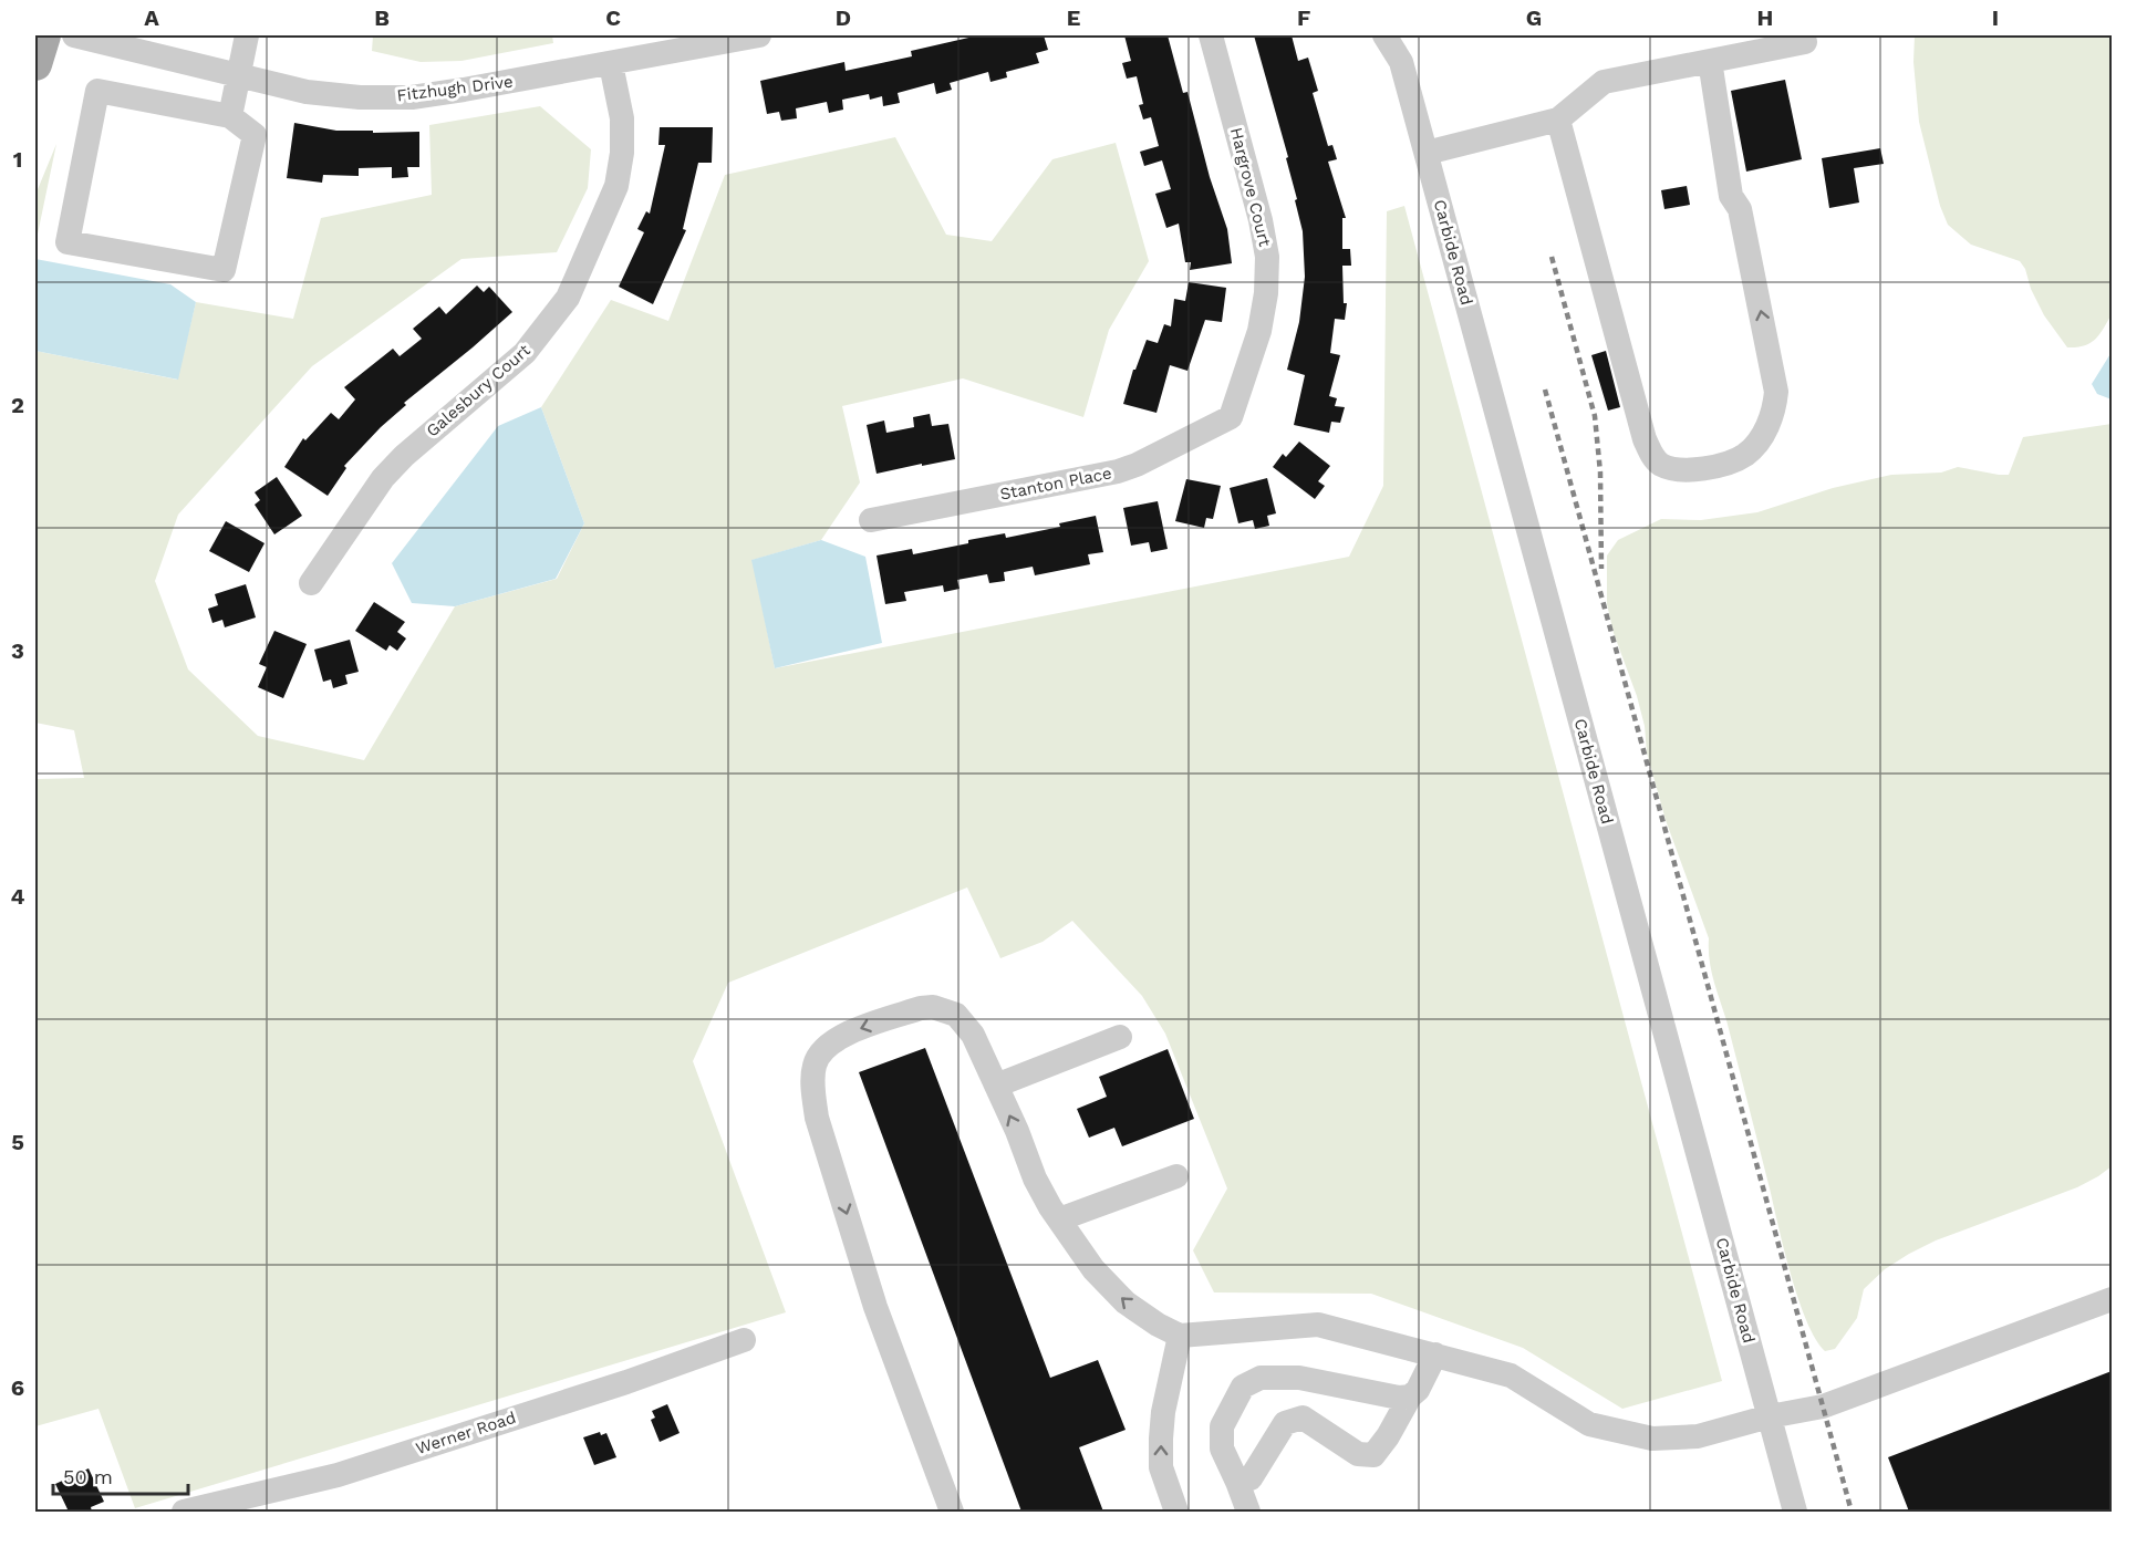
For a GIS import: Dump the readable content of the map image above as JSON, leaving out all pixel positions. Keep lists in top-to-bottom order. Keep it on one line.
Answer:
{"streets":{"street":["Fitzhugh Drive","Hargrove Court","Carbide Road","Galesbury Court","Stanton Place","Werner Road"]},"crossings":[["Fitzhugh Drive","Galesbury Court"],["Hargrove Court","Stanton Place"]],"scale_bar":"50 m","grid":{"columns":["A","B","C","D","E","F","G","H","I"],"rows":["1","2","3","4","5","6"]}}
